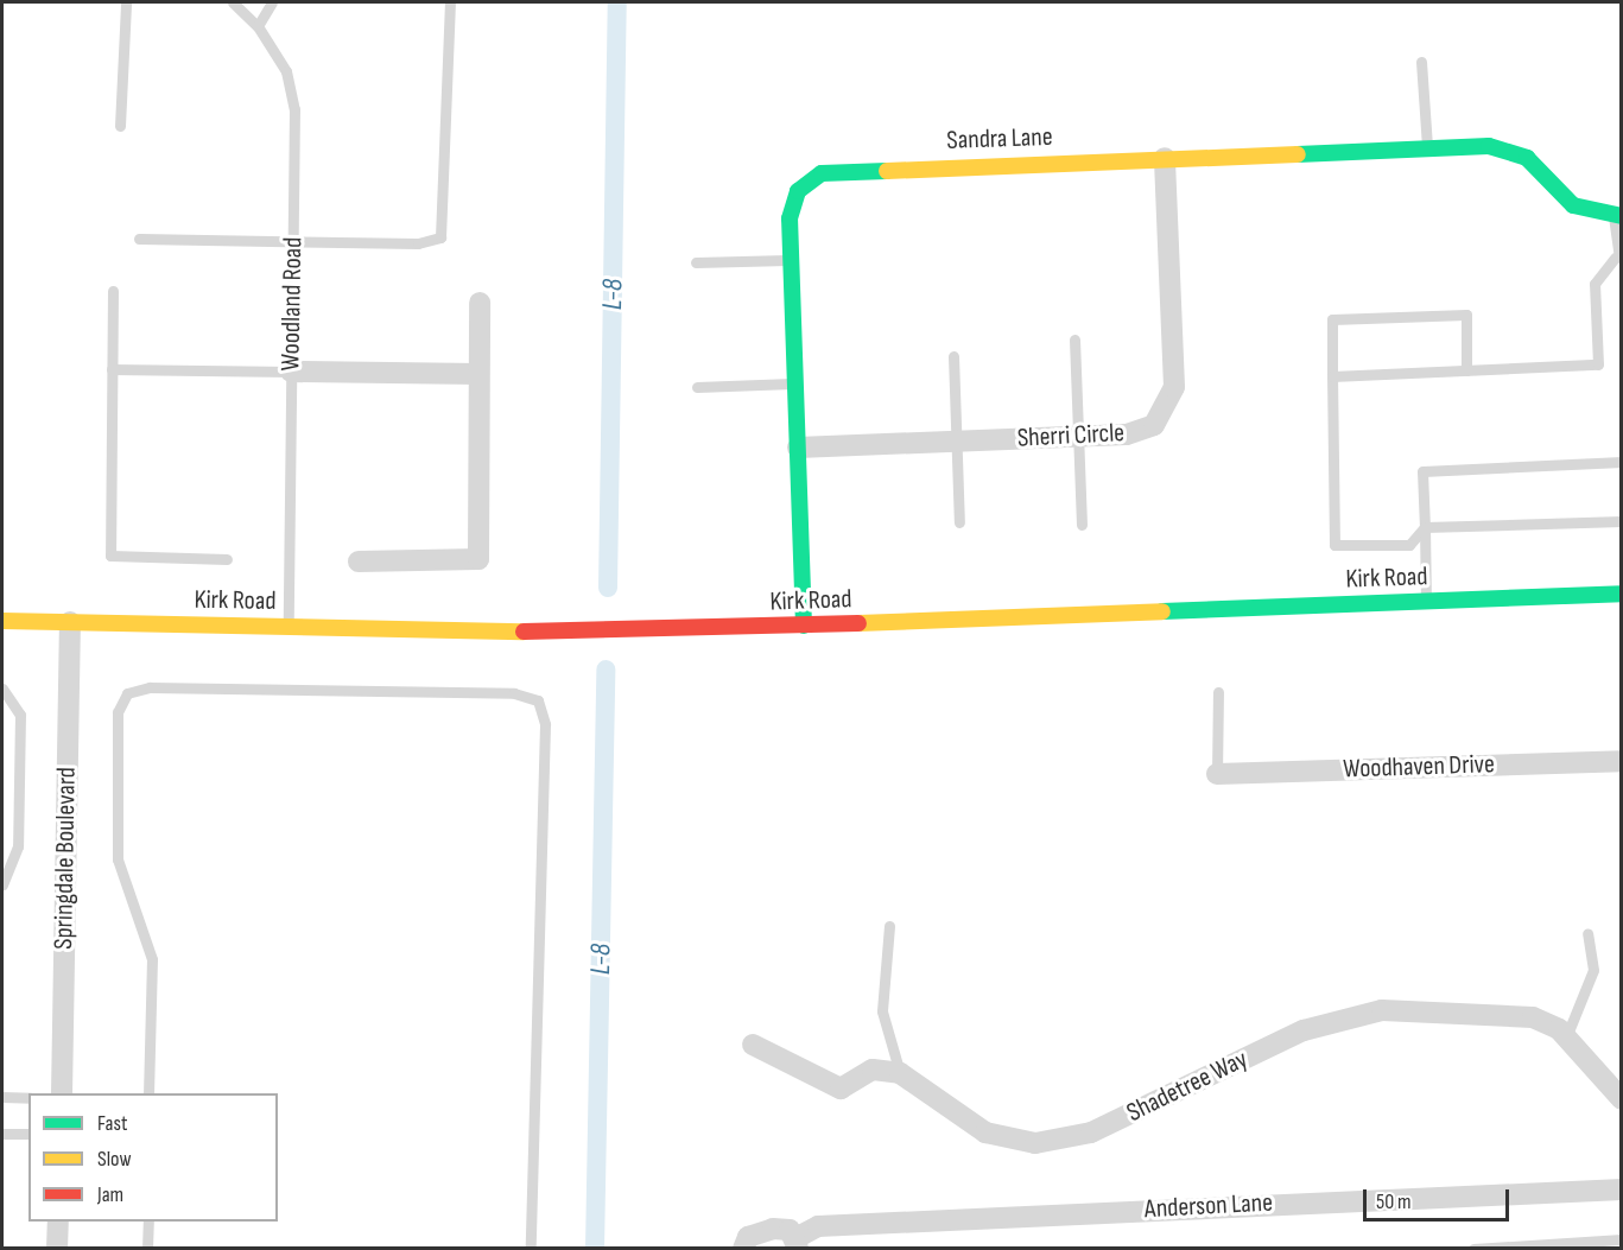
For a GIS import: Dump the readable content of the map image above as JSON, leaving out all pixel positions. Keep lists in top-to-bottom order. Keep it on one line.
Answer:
{"streets":{"street":["Sandra Lane","Sherri Circle","Kirk Road","Woodhaven Drive","Springdale Boulevard","Shadetree Way","Anderson Lane"],"lane":["Woodland Road"]},"crossings":[["Sandra Lane","Sherri Circle"],["Sandra Lane","Kirk Road"],["Woodland Road","Kirk Road"],["Kirk Road","Springdale Boulevard"]],"water":["L-8"],"legend":["Fast","Slow","Jam"],"scale_bar":"50 m"}
